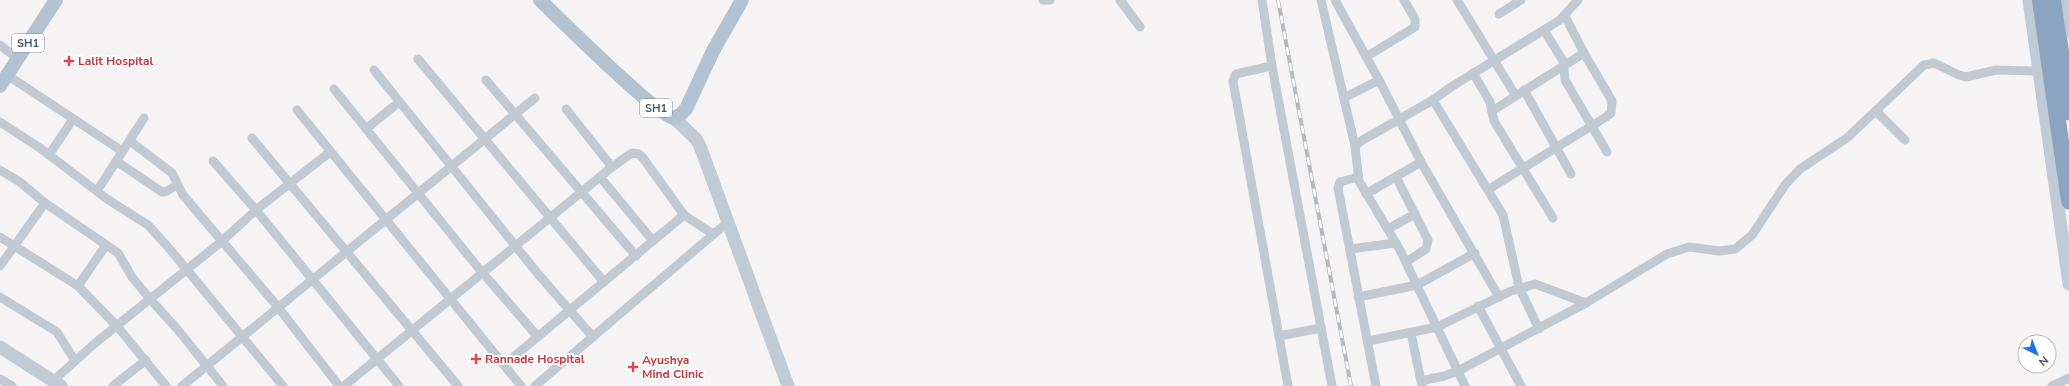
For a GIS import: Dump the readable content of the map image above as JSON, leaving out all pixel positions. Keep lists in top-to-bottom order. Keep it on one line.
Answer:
{"streets":{"main road":["SH1"]},"places":{"health":["Lalit Hospital","Rannade Hospital","Ayushya Mind Clinic"]},"north":"bottom right"}
